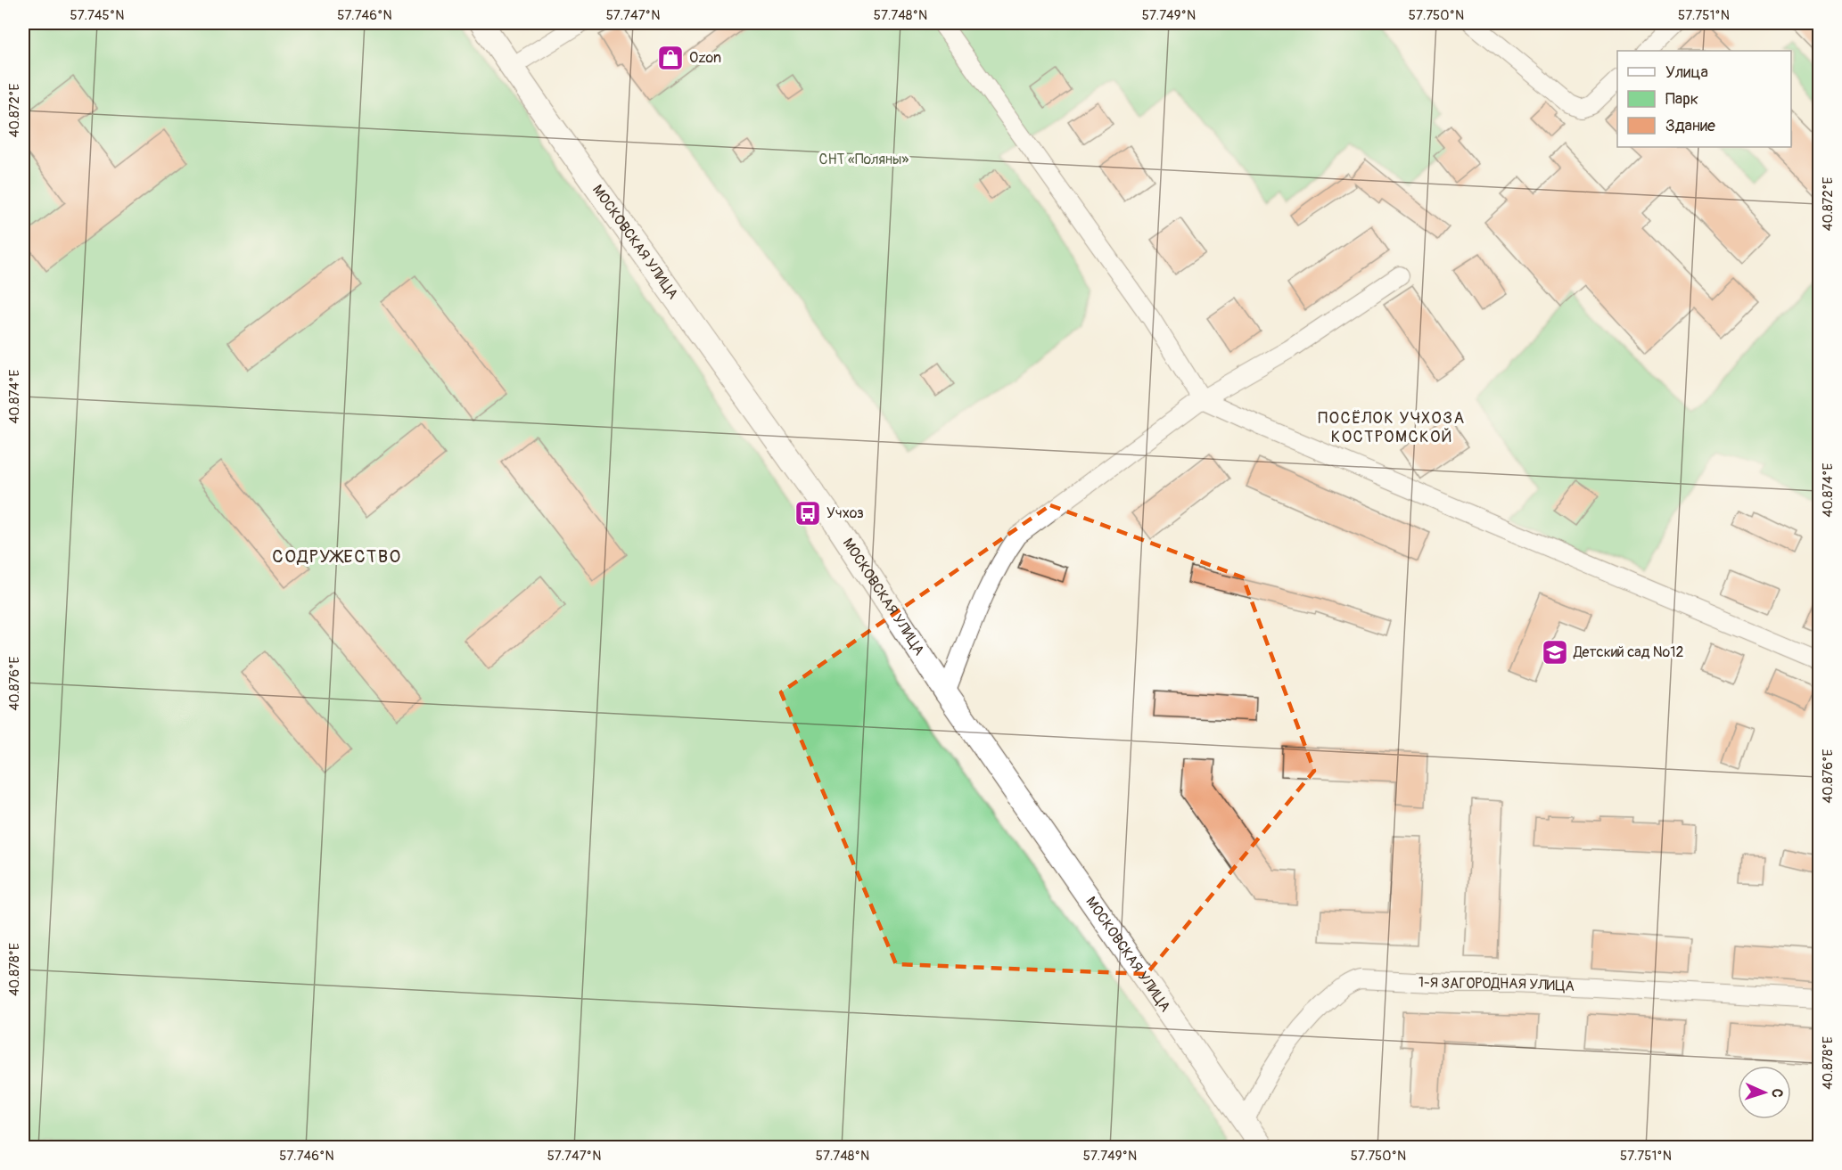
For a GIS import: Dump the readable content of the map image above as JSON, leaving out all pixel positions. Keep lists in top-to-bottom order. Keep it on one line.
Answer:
{"streets":{"main road":["МОСКОВСКАЯ УЛИЦА"],"street":["1-Я ЗАГОРОДНАЯ УЛИЦА"]},"crossings":[["МОСКОВСКАЯ УЛИЦА","1-Я ЗАГОРОДНАЯ УЛИЦА"]],"districts":["ПОСЁЛОК УЧХОЗА КОСТРОМСКОЙ","СОДРУЖЕСТВО"],"parks":["СНТ «Поляны»"],"places":{"shop":["Ozon"],"bus stop":["Учхоз"],"school or university":["Детский сад №12"]},"legend":["Улица","Парк","Здание"],"north":"right","coordinates":["57.745°N","57.746°N","57.747°N","57.748°N","57.749°N","57.750°N","57.751°N","40.872°E","40.874°E","40.876°E","40.878°E"]}
